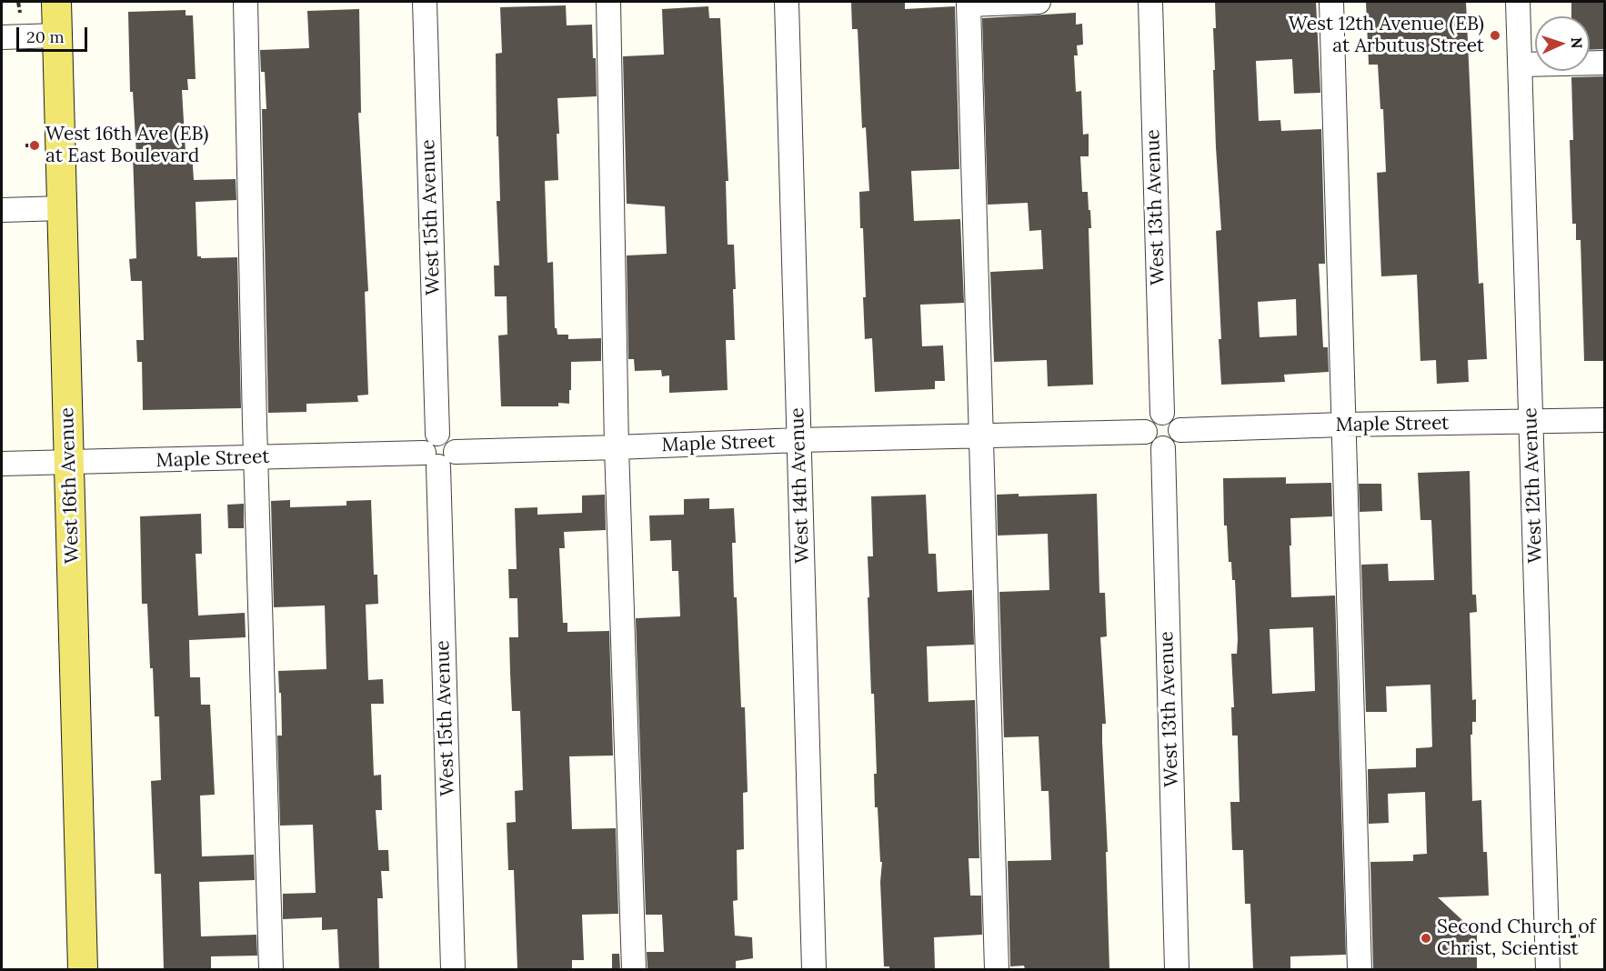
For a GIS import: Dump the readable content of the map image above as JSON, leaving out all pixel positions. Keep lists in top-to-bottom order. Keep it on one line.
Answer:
{"streets":{"main road":["West 16th Avenue"],"street":["West 13th Avenue","West 15th Avenue","Maple Street","West 14th Avenue","West 12th Avenue"]},"crossings":[["West 13th Avenue","Maple Street"],["West 15th Avenue","Maple Street"],["Maple Street","West 16th Avenue"],["Maple Street","West 14th Avenue"],["Maple Street","West 12th Avenue"]],"places":["West 12th Avenue (EB) at Arbutus Street","West 16th Ave (EB) at East Boulevard","Second Church of Christ, Scientist"],"scale_bar":"20 m","north":"right"}
